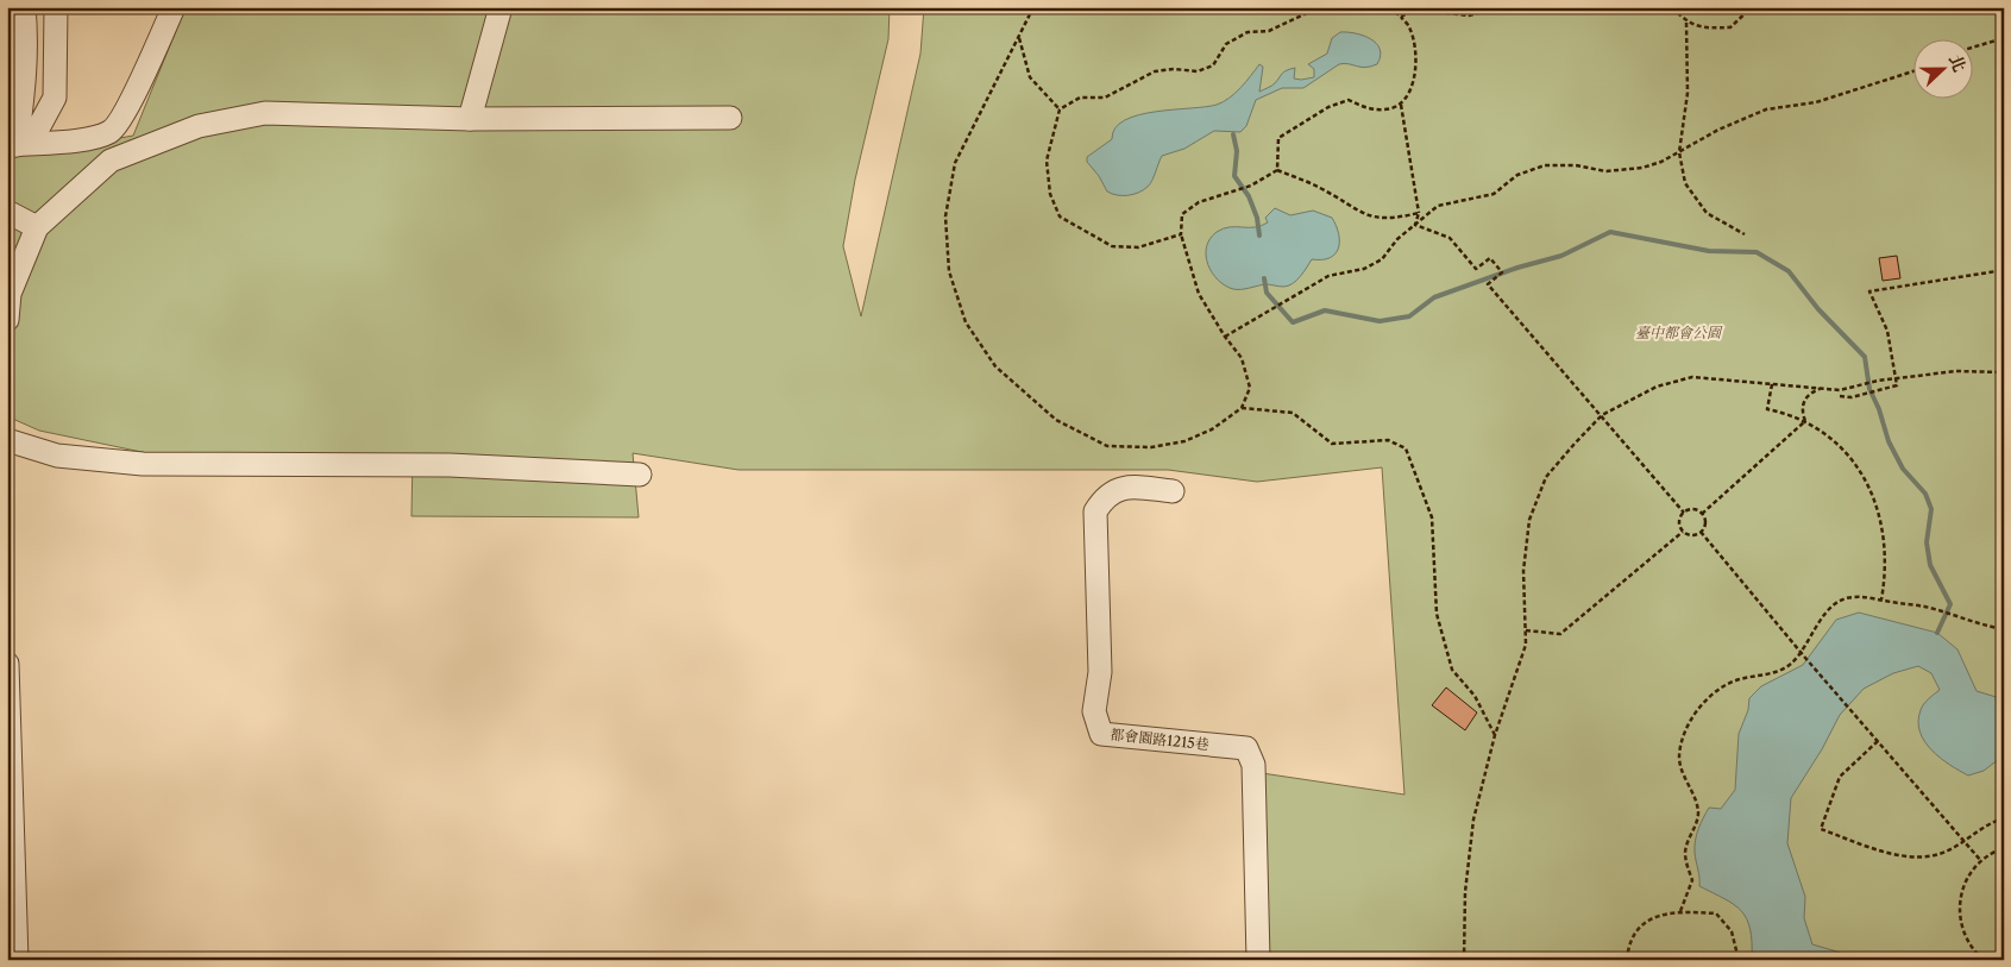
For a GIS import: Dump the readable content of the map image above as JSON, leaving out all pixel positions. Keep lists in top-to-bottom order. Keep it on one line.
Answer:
{"streets":{"street":["都會園路1215巷"]},"parks":["臺中都會公園"],"north":"right"}
